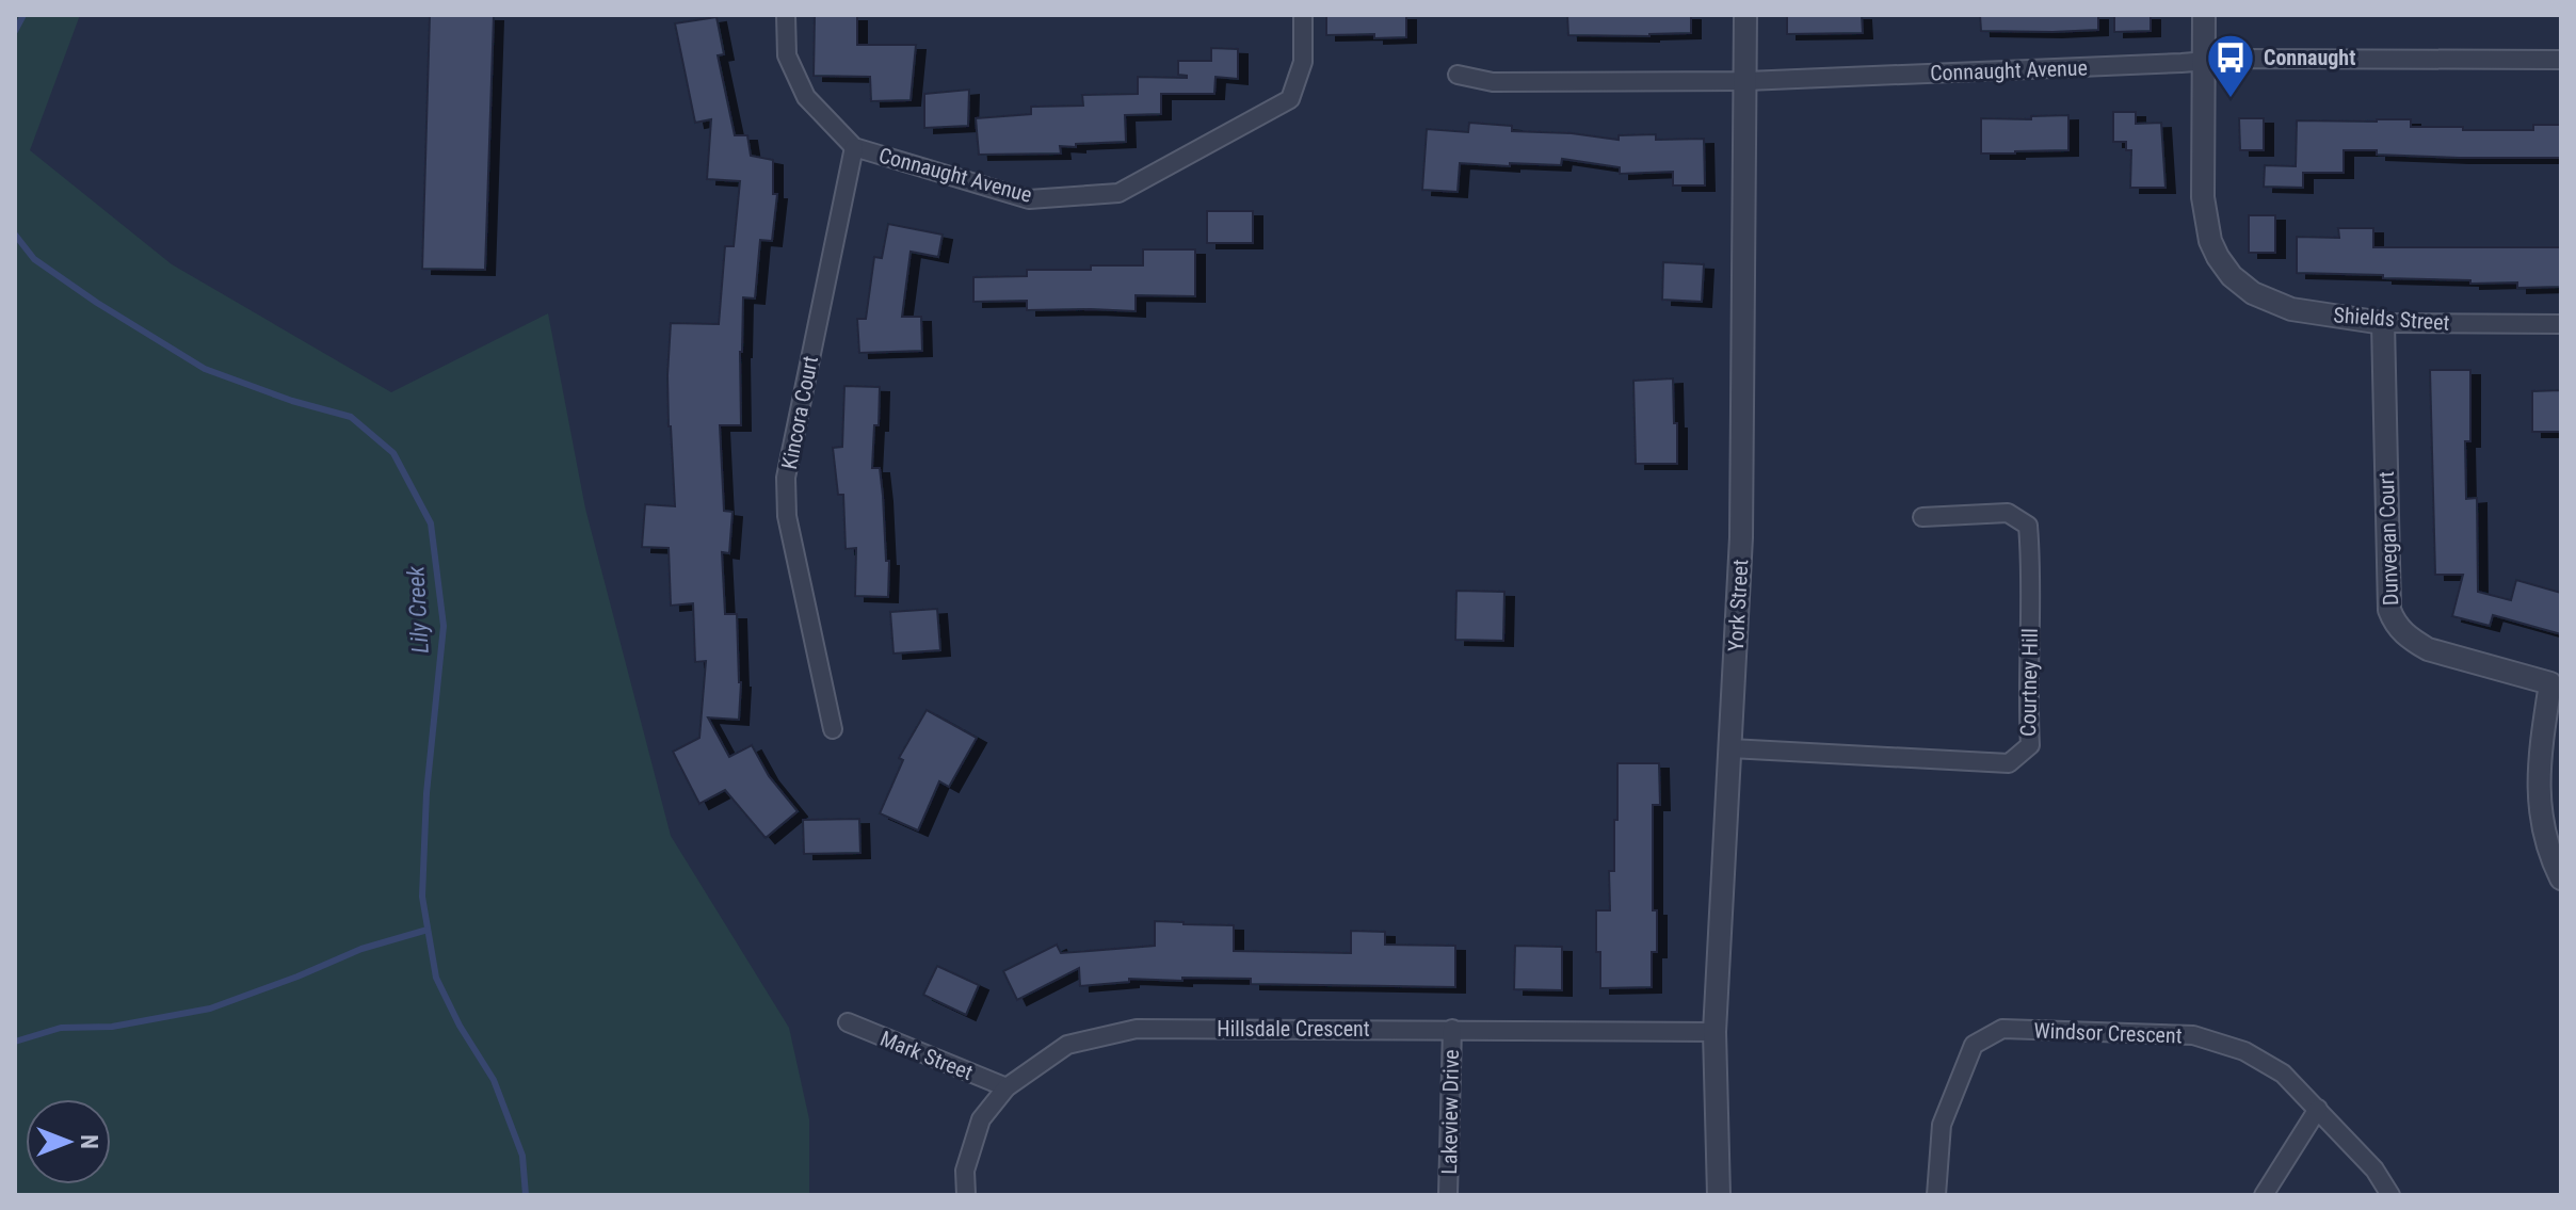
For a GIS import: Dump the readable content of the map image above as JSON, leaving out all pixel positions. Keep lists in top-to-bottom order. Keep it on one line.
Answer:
{"streets":{"street":["Connaught Avenue","Shields Street","Kincora Court","Dunvegan Court","York Street","Courtney Hill","Hillsdale Crescent","Windsor Crescent","Mark Street","Lakeview Drive"]},"crossings":[["Connaught Avenue","Shields Street"],["Connaught Avenue","Kincora Court"],["Connaught Avenue","York Street"],["Shields Street","Dunvegan Court"],["York Street","Courtney Hill"],["York Street","Hillsdale Crescent"],["Hillsdale Crescent","Mark Street"],["Hillsdale Crescent","Lakeview Drive"]],"water":["Lily Creek"],"places":{"bus stop":["Connaught"]},"north":"right"}
